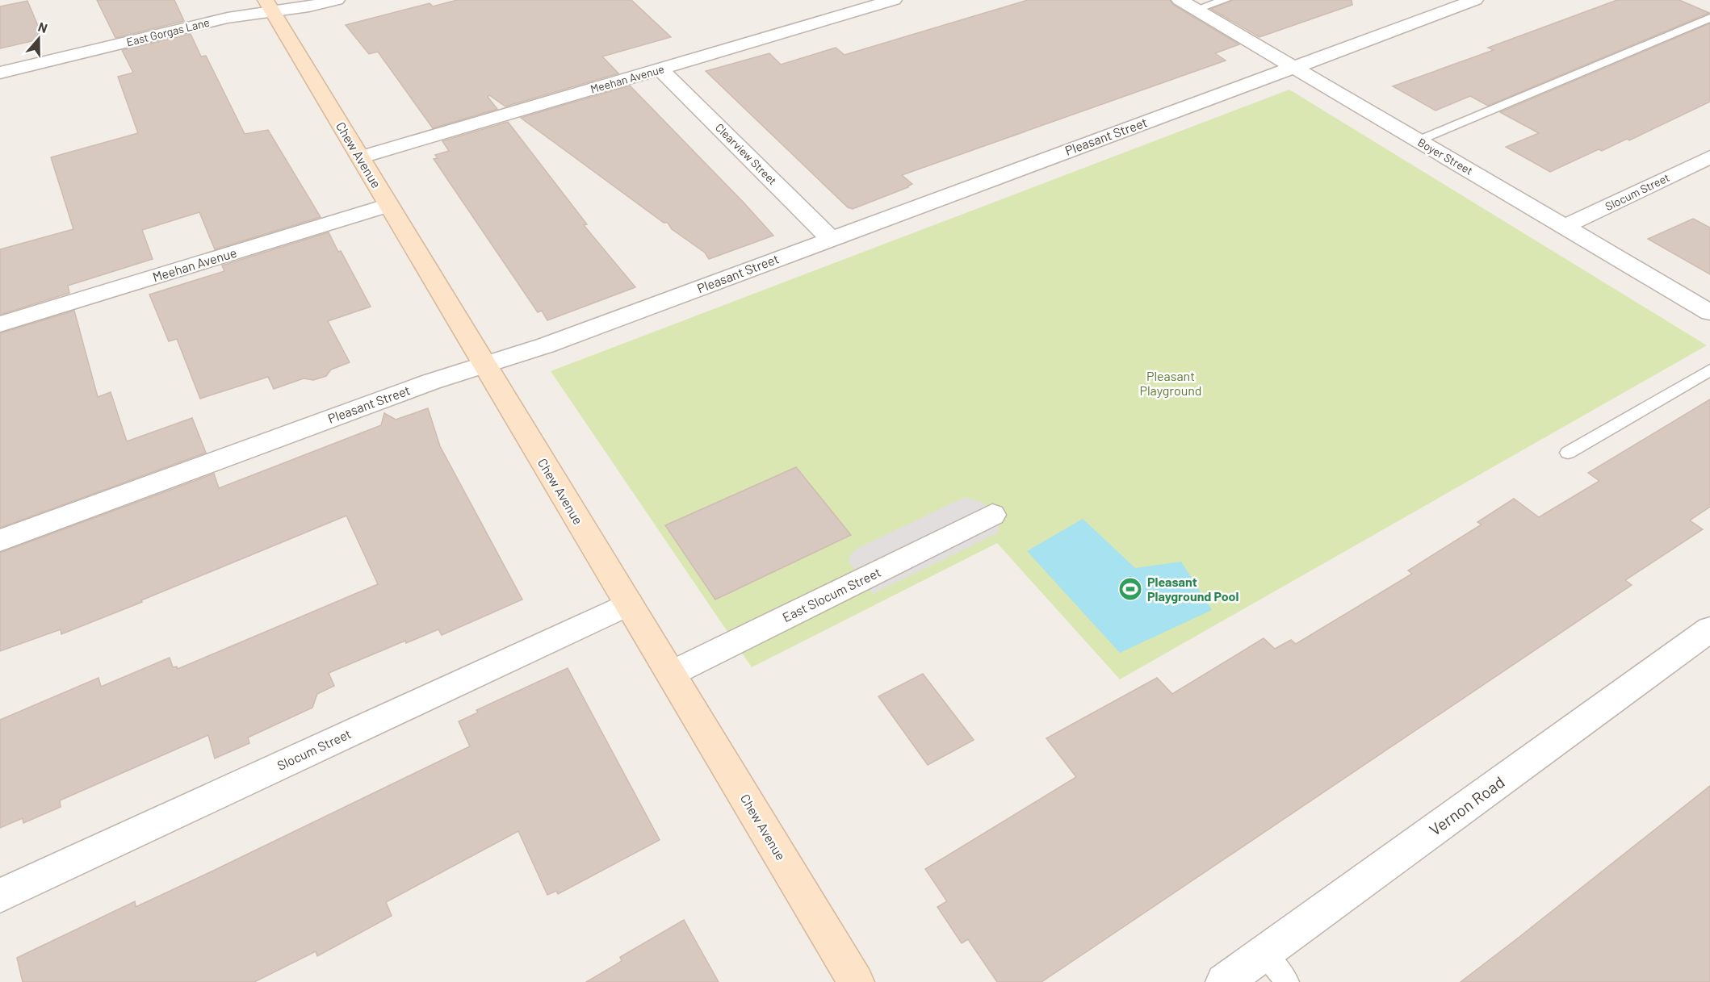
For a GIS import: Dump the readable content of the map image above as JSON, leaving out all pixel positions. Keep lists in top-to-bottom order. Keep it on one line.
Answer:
{"streets":{"street":["East Gorgas Lane","Meehan Avenue","Pleasant Street","Clearview Street","Chew Avenue","Boyer Street","Slocum Street","East Slocum Street","Vernon Road"]},"crossings":[["East Gorgas Lane","Chew Avenue"],["Meehan Avenue","Clearview Street"],["Meehan Avenue","Chew Avenue"],["Pleasant Street","Clearview Street"],["Pleasant Street","Chew Avenue"],["Pleasant Street","Boyer Street"],["Chew Avenue","Slocum Street"],["Chew Avenue","East Slocum Street"],["Boyer Street","Slocum Street"]],"parks":["Pleasant Playground"],"places":{"sports":["Pleasant Playground Pool"]},"north":"top"}
